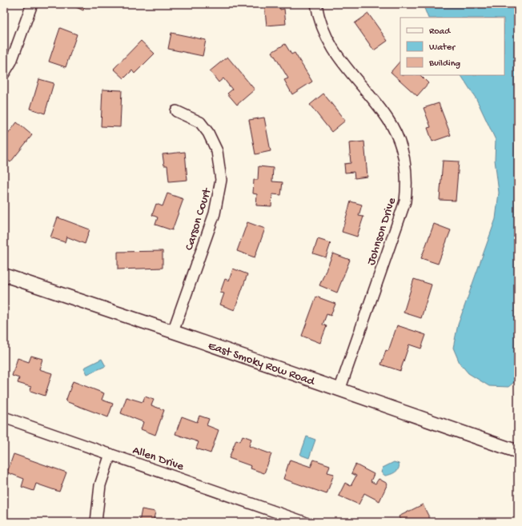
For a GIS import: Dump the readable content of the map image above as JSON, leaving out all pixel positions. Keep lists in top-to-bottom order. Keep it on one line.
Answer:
{"streets":{"street":["Carson Court","Johnson Drive","East Smoky Row Road","Allen Drive"]},"crossings":[["Carson Court","East Smoky Row Road"],["Johnson Drive","East Smoky Row Road"]],"legend":["Road","Water","Building"]}
